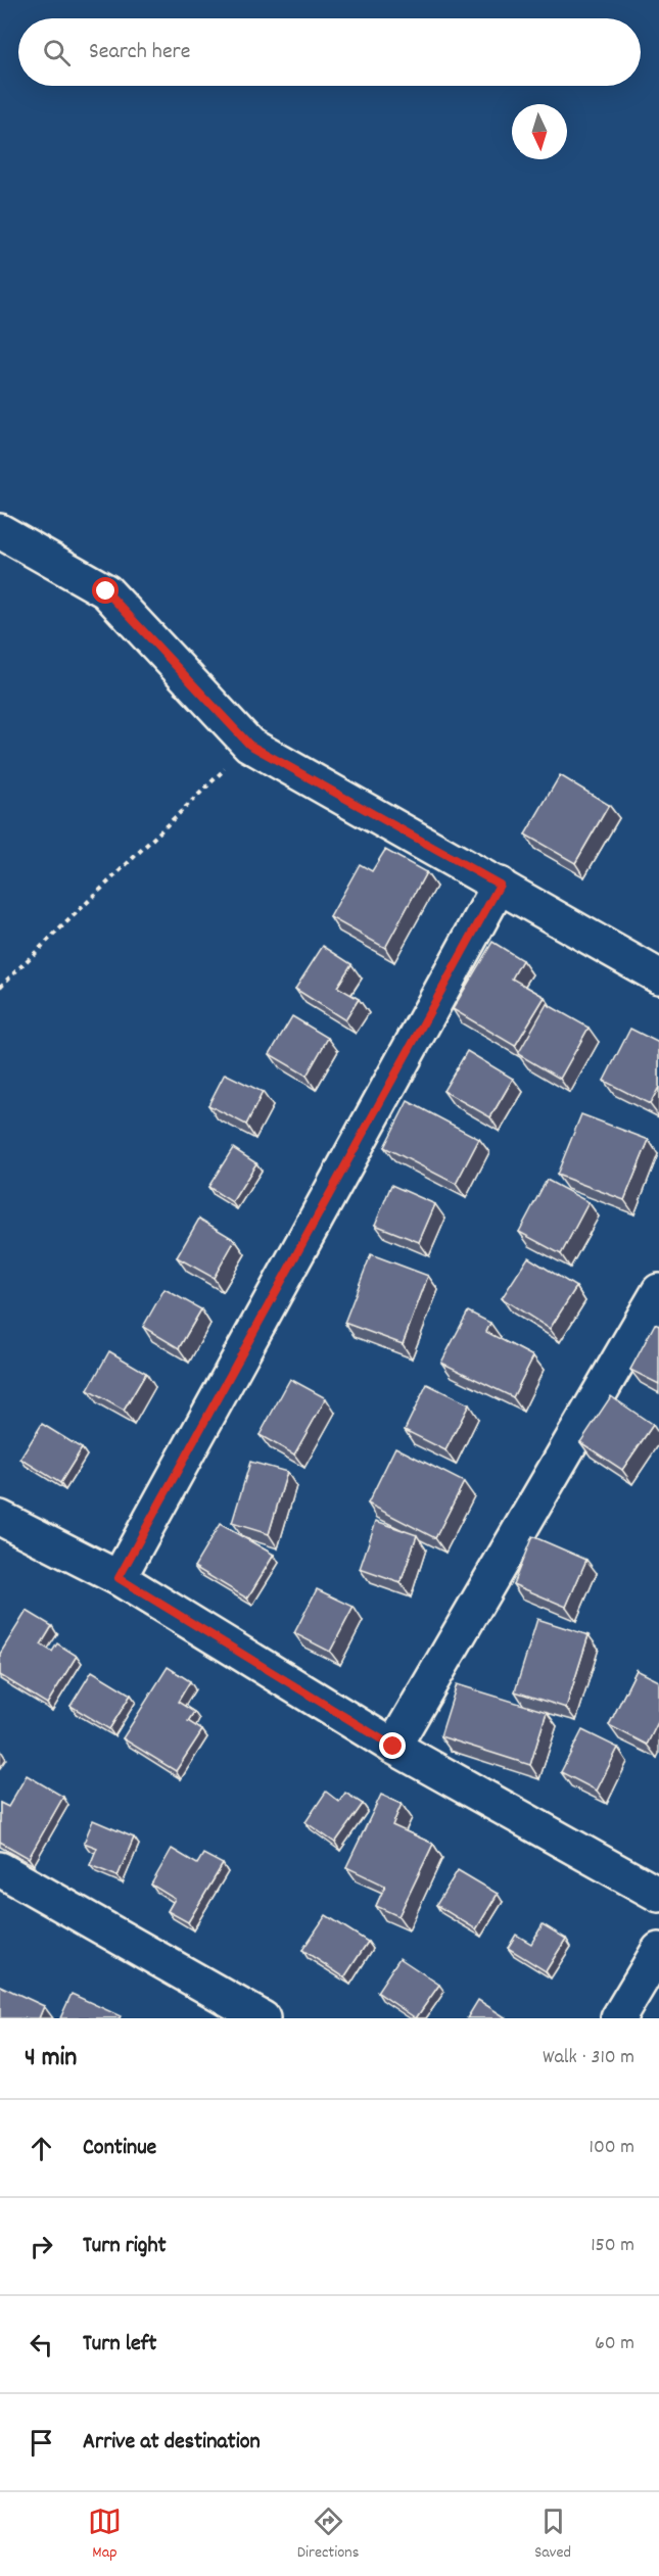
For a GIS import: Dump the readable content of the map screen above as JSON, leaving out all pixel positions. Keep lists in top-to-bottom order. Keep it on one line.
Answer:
{"north":"bottom","page":{"search":"Search here","heading":["4 min","Walk · 310 m"],"list":[["Continue","100 m"],["Turn right","150 m"],["Turn left","60 m"],"Arrive at destination"],"nav":["Map","Directions","Saved"]}}
